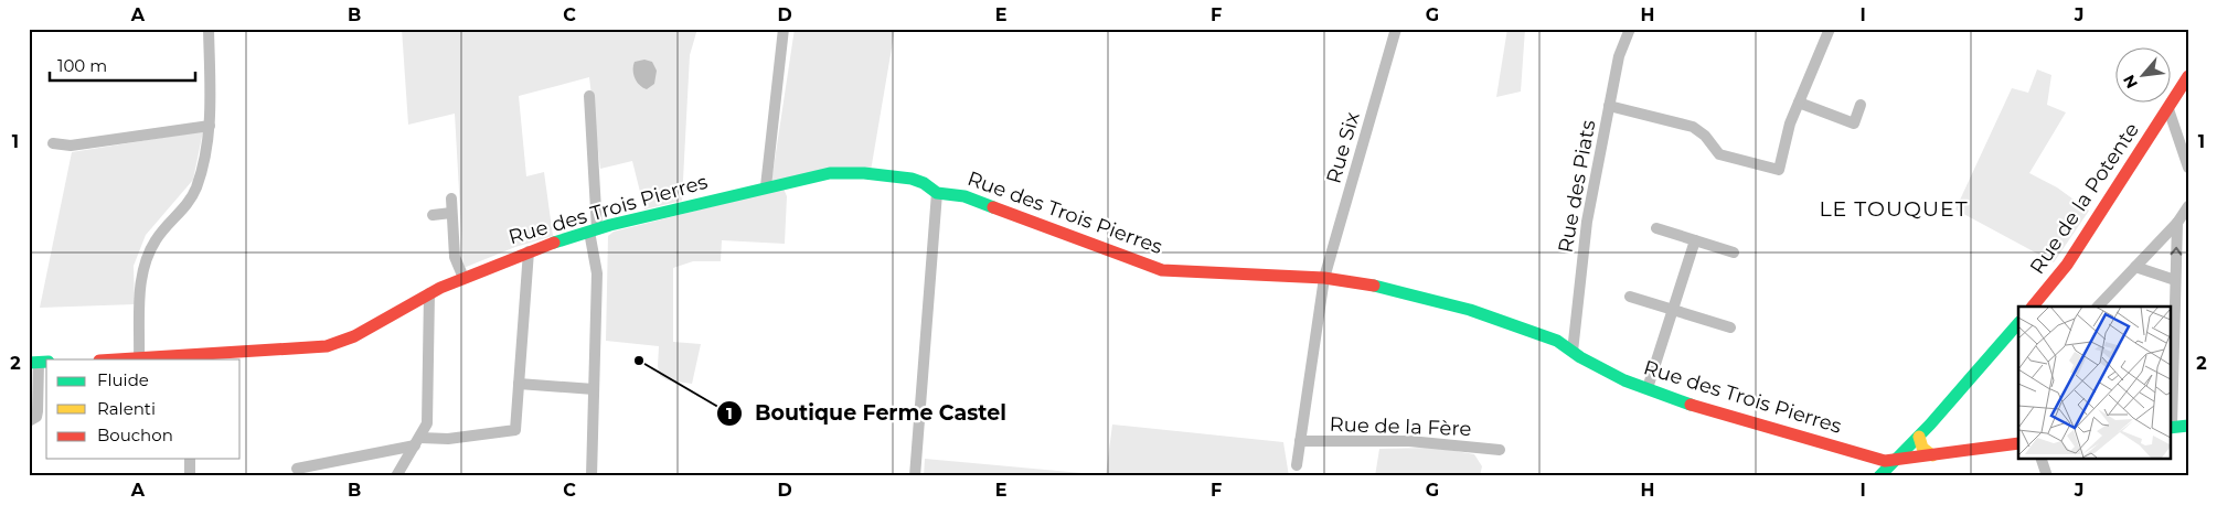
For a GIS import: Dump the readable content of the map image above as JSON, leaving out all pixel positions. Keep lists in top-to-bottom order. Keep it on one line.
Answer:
{"streets":{"street":["Rue Six","Rue des Piats","Rue de la Potente","Rue des Trois Pierres","Rue de la Fère"]},"crossings":[["Rue Six","Rue des Trois Pierres"],["Rue Six","Rue de la Fère"],["Rue des Piats","Rue des Trois Pierres"],["Rue des Trois Pierres","Rue de la Fère"]],"districts":["LE TOUQUET"],"places":["Boutique Ferme Castel"],"legend":["Fluide","Ralenti","Bouchon"],"scale_bar":"100 m","north":"bottom left","grid":{"columns":["A","B","C","D","E","F","G","H","I","J"],"rows":["1","2"]}}
